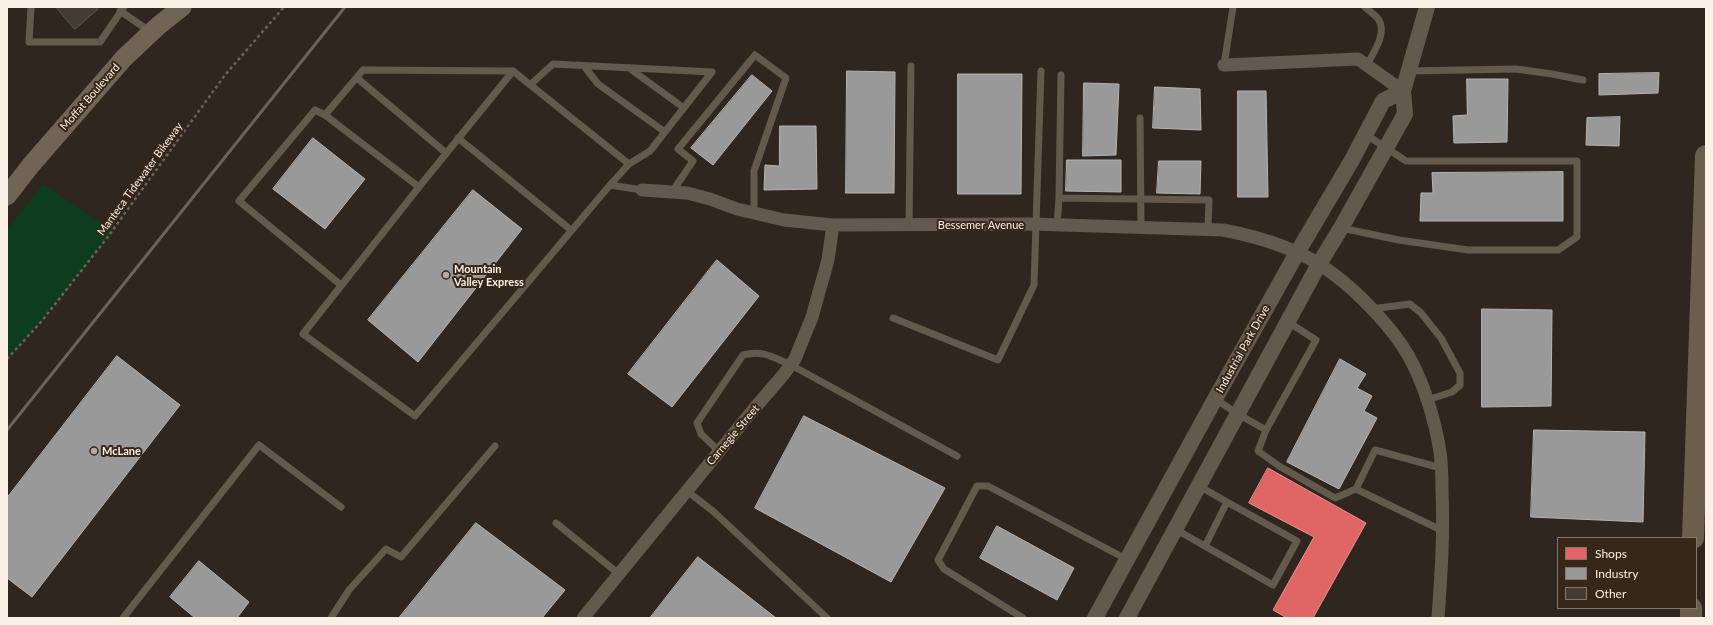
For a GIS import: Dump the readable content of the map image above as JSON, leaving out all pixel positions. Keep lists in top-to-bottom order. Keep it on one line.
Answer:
{"streets":{"main road":["Moffat Boulevard"],"street":["Bessemer Avenue","Industrial Park Drive","Carnegie Street"],"path":["Manteca Tidewater Bikeway"]},"crossings":[["Bessemer Avenue","Industrial Park Drive"],["Bessemer Avenue","Carnegie Street"]],"places":["Mountain Valley Express","McLane"],"legend":["Shops","Industry","Other"]}
